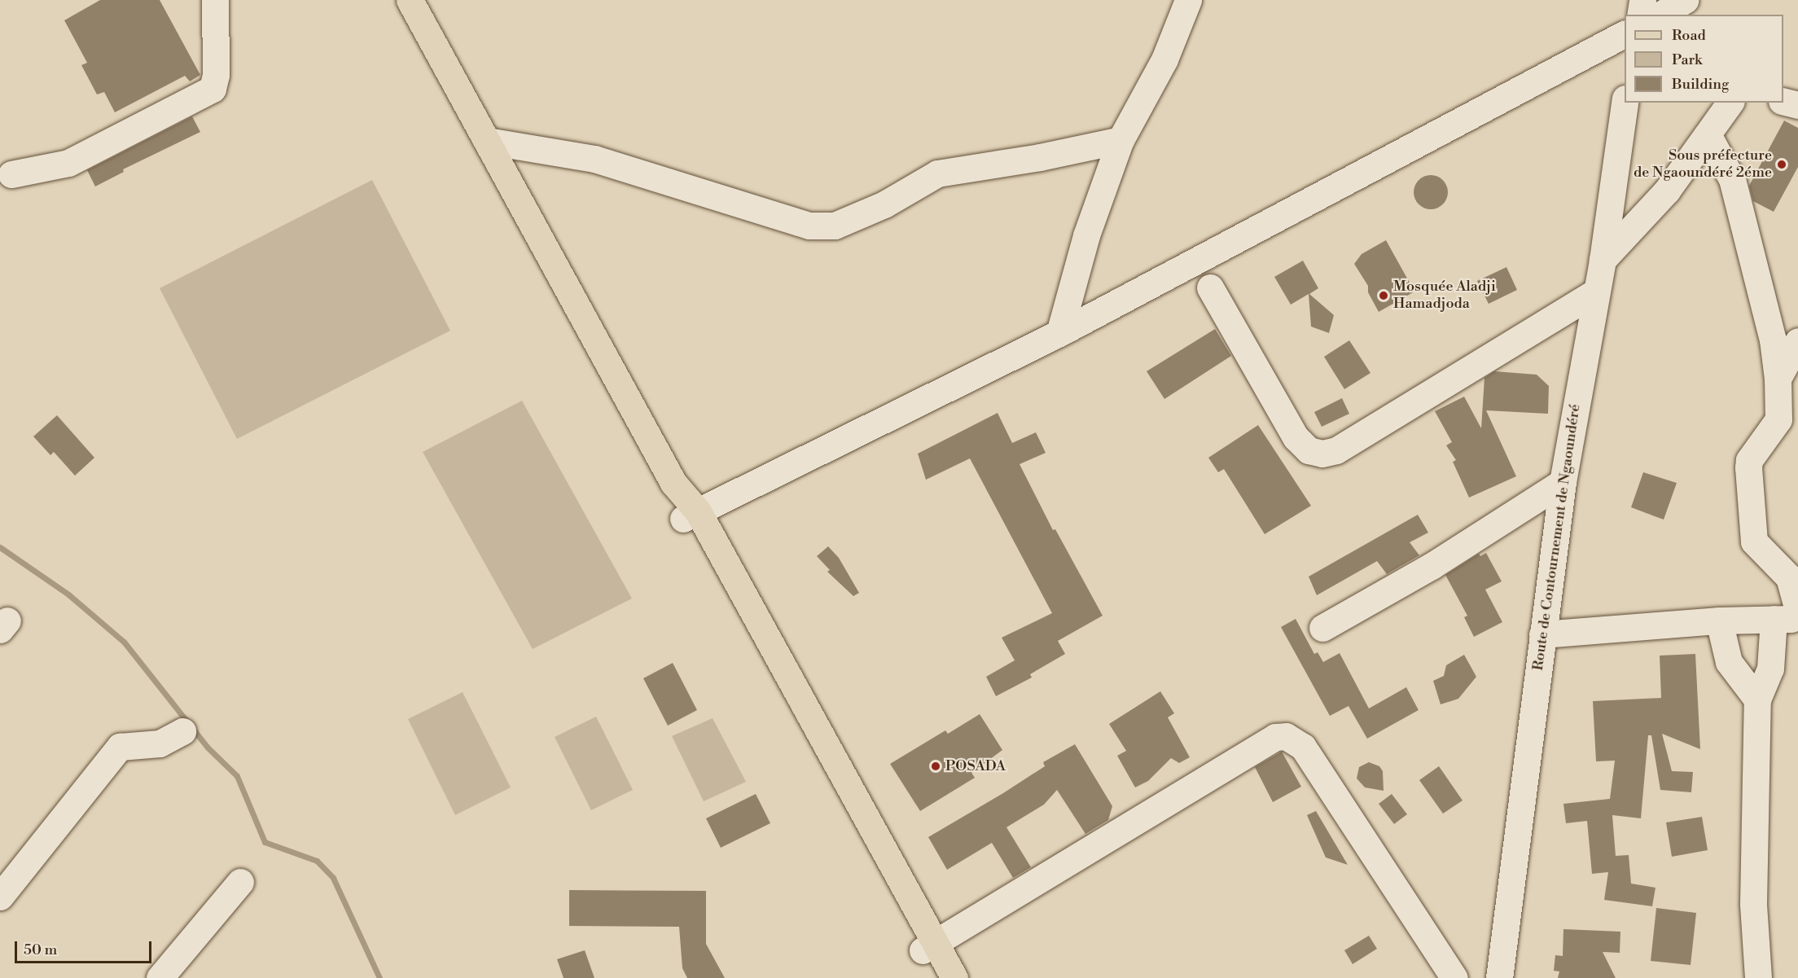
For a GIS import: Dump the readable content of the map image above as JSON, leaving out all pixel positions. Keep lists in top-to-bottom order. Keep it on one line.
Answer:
{"streets":{"street":["Route de Contournement de Ngaoundéré"]},"places":["Sous préfecture de Ngaoundéré 2éme","Mosquée Aladji Hamadjoda","POSADA"],"legend":["Road","Park","Building"],"scale_bar":"50 m"}
